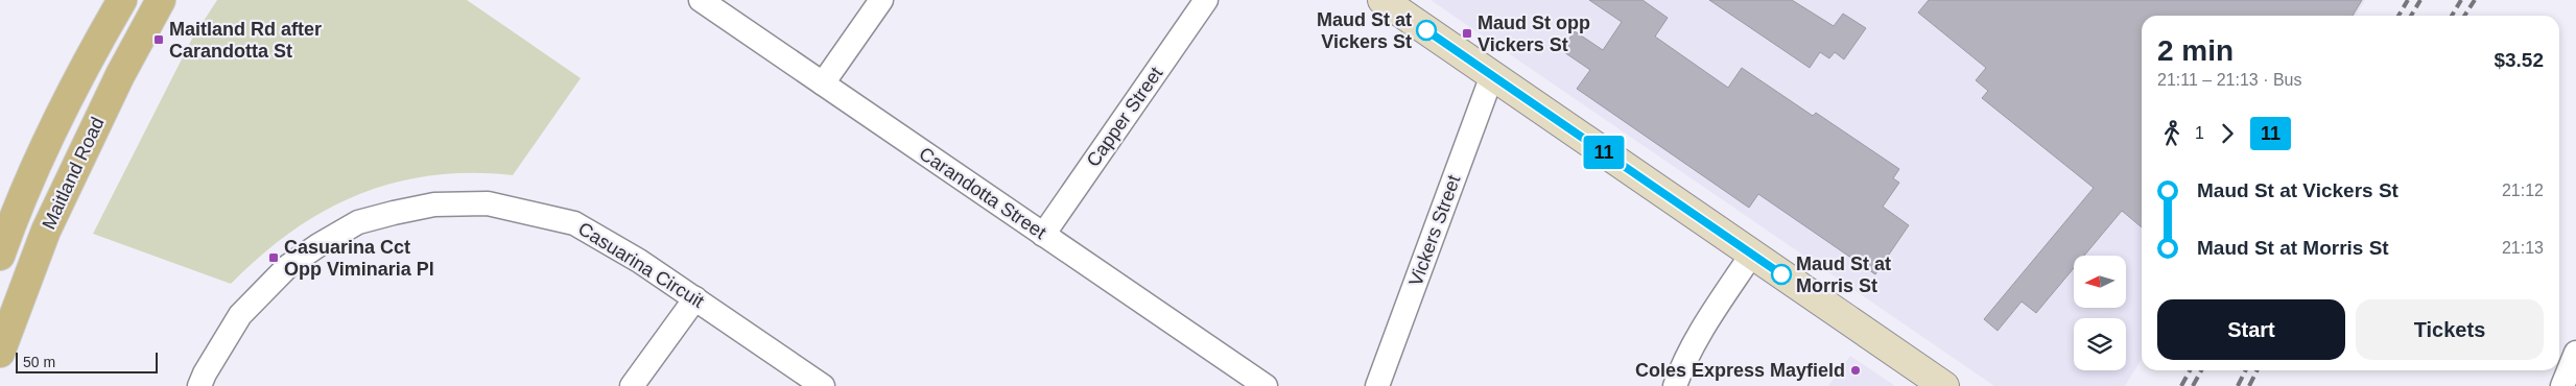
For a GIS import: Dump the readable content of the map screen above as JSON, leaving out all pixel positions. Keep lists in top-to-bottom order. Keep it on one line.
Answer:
{"streets":{"main road":["Maitland Road"],"street":["Capper Street","Carandotta Street","Vickers Street","Casuarina Circuit"]},"crossings":[["Capper Street","Carandotta Street"]],"places":{"other":["Maud St at Vickers St","Maud St at Morris St","Coles Express Mayfield"],"transit":["Maud St opp Vickers St","Maitland Rd after Carandotta St","Casuarina Cct Opp Viminaria Pl"]},"lines":["bus line 11"],"scale_bar":"50 m","north":"left","page":{"on_map":"11","heading":["2 min","21:11 – 21:13 · Bus","$3.52"],"legs":["1","11"],"list":[{"name":"Maud St at Vickers St","value":"21:12"},{"name":"Maud St at Morris St","value":"21:13"}],"buttons":["Start","Tickets"],"scale":"50 m"}}
